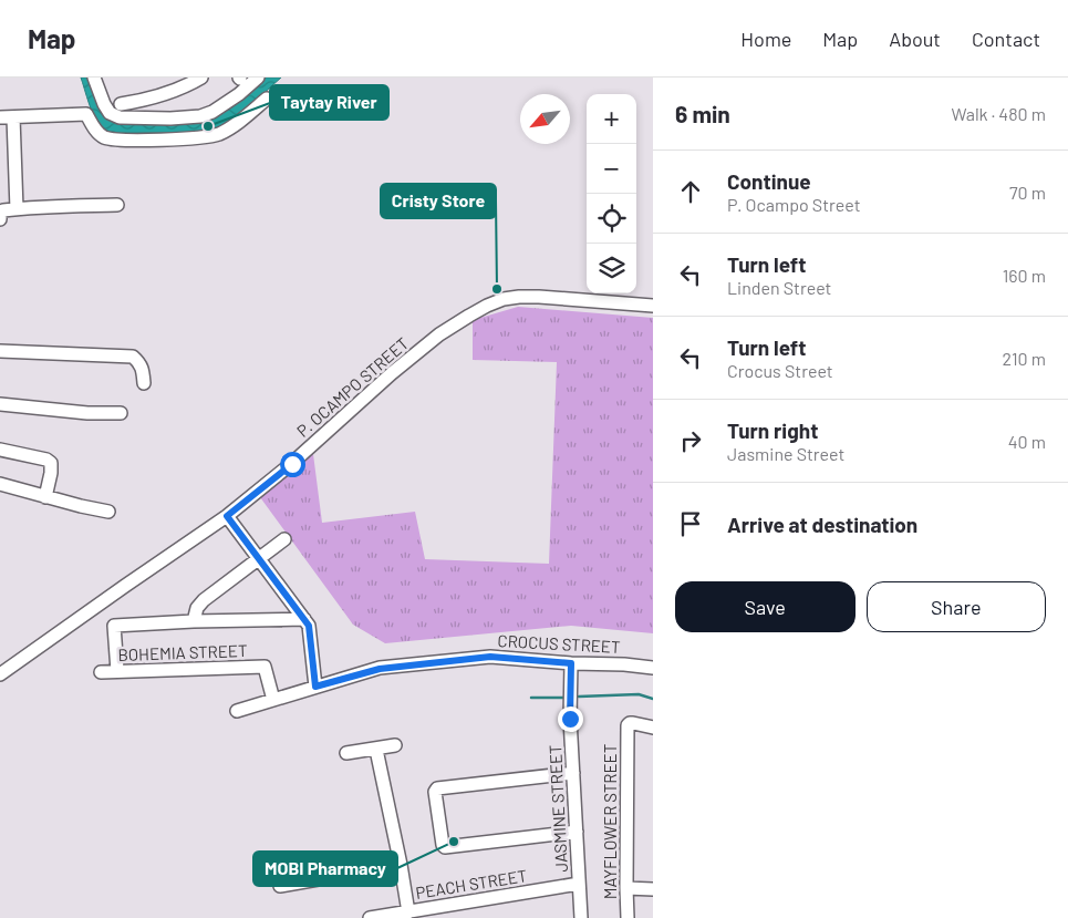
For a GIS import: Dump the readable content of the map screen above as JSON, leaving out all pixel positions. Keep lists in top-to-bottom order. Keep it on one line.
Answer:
{"streets":{"street":["P. OCAMPO STREET","CROCUS STREET","BOHEMIA STREET","JASMINE STREET","MAYFLOWER STREET","PEACH STREET"]},"crossings":[["CROCUS STREET","BOHEMIA STREET"],["CROCUS STREET","JASMINE STREET"],["JASMINE STREET","PEACH STREET"]],"places":["Taytay River","Cristy Store","MOBI Pharmacy"],"north":"bottom left","page":{"header":"Map","nav":["Home","Map","About","Contact"],"heading":["6 min","Walk · 480 m"],"map_buttons":["+","−"],"list":[["Continue","P. Ocampo Street","70 m"],["Turn left","Linden Street","160 m"],["Turn left","Crocus Street","210 m"],["Turn right","Jasmine Street","40 m"],"Arrive at destination"],"buttons":["Save","Share"]}}
